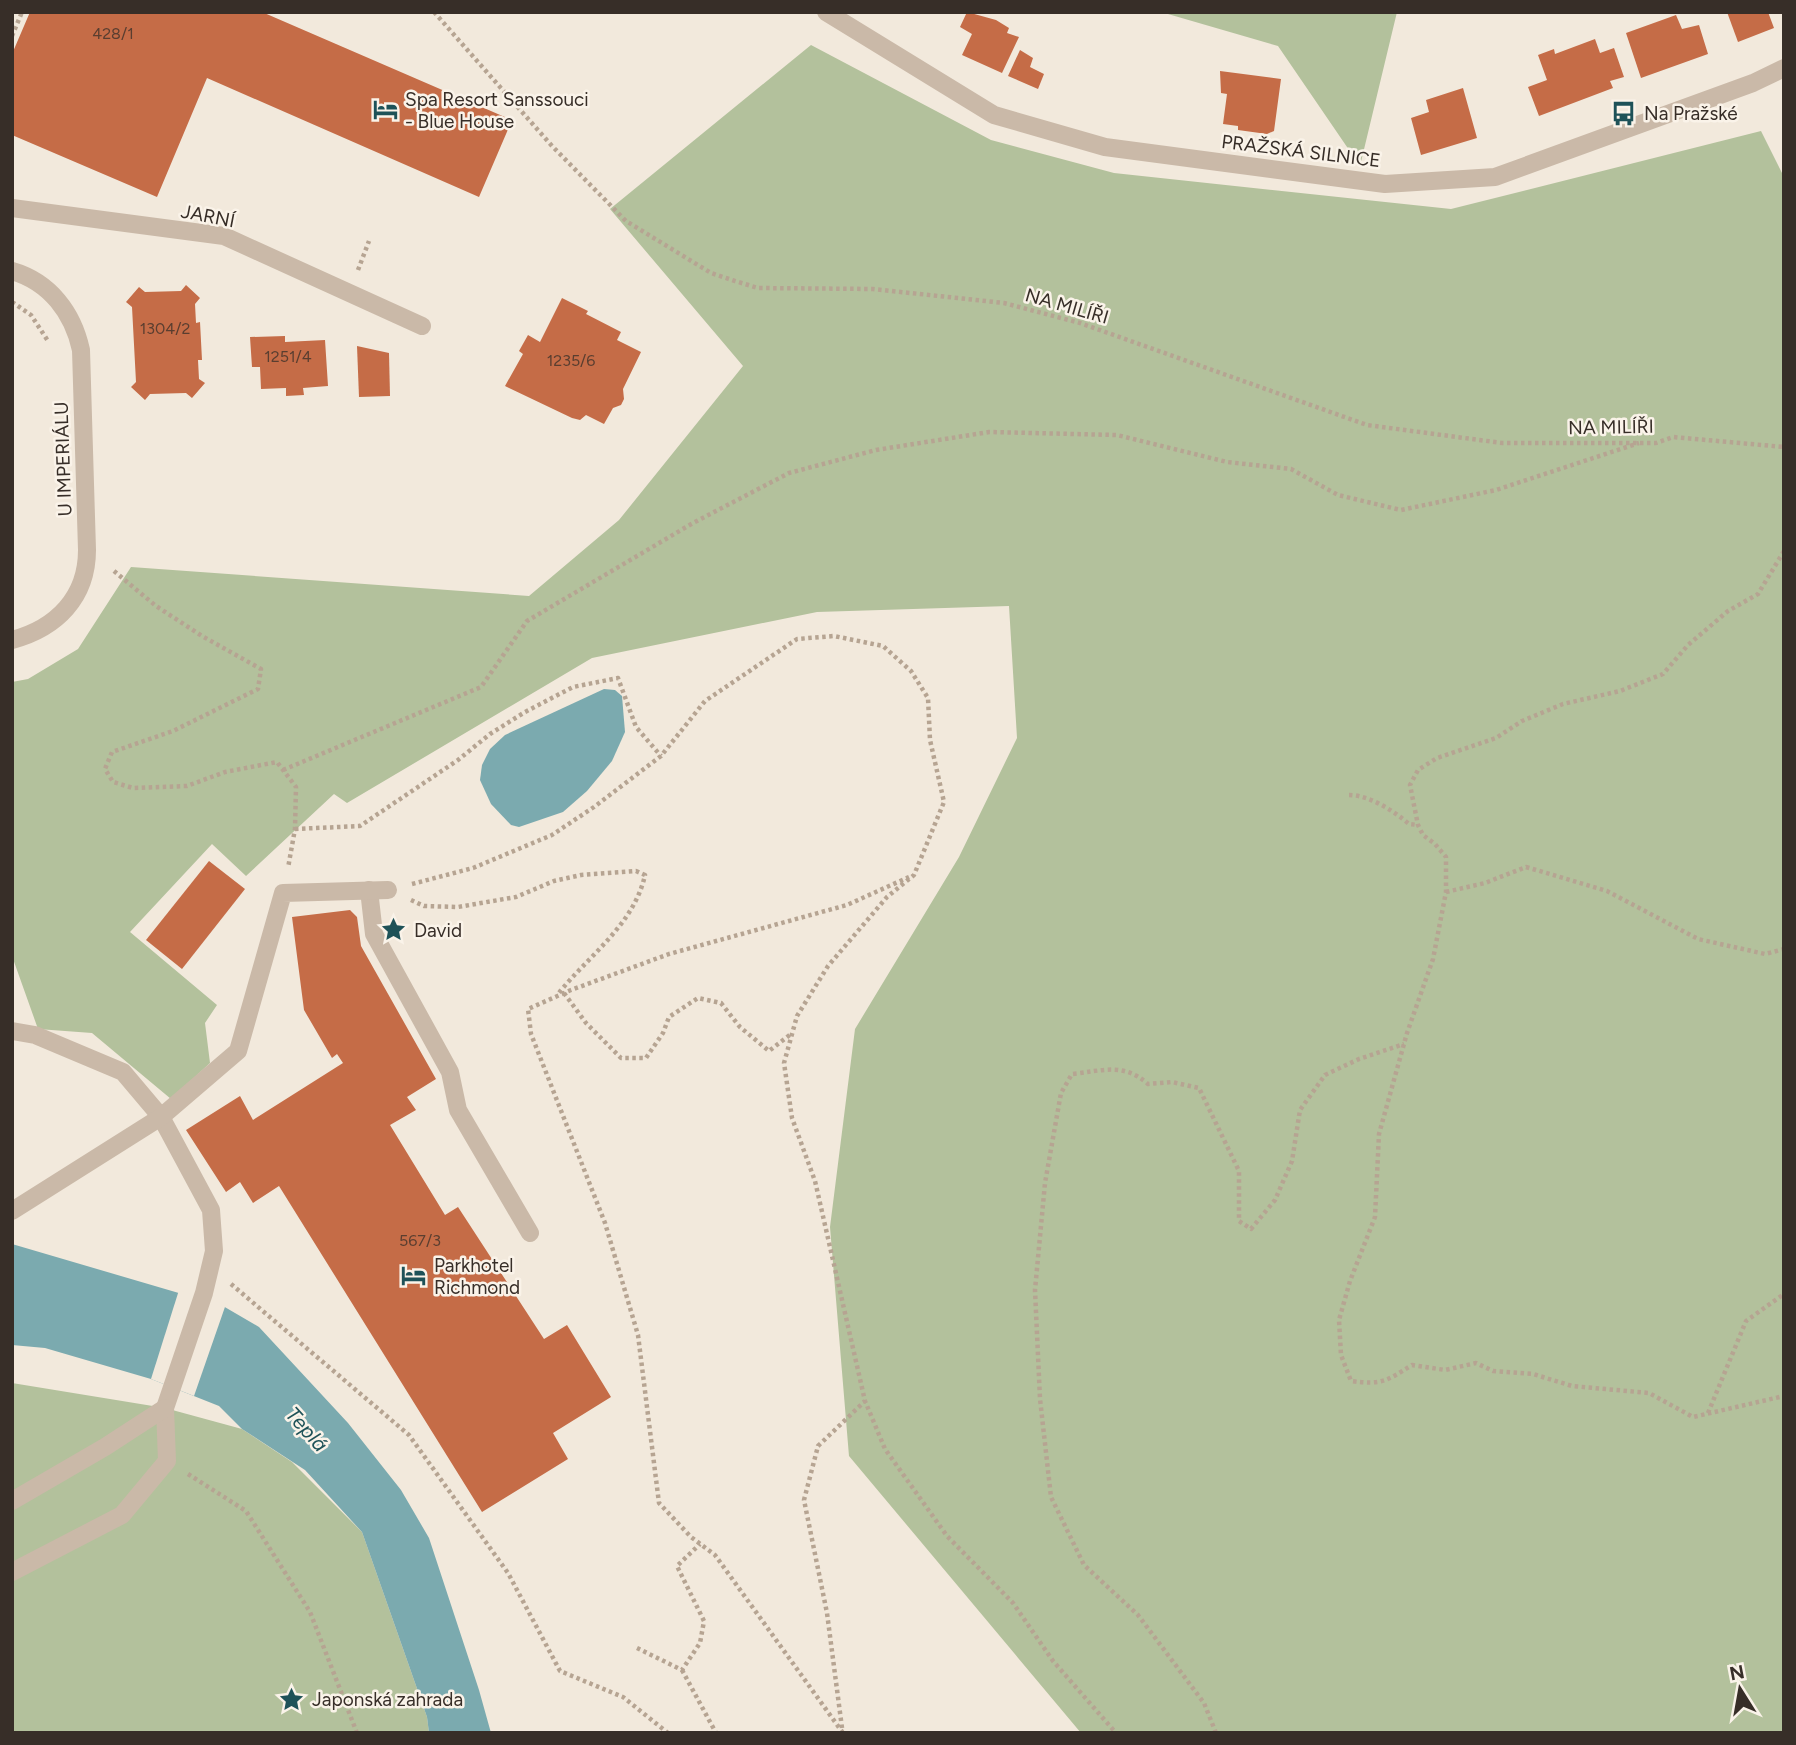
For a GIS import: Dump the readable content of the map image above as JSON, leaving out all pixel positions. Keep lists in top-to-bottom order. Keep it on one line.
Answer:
{"streets":{"street":["PRAŽSKÁ SILNICE","JARNÍ","U IMPERIÁLU"],"path":["NA MILÍŘI"]},"water":["Teplá"],"places":{"hotel":["Spa Resort Sanssouci - Blue House","Parkhotel Richmond"],"bus stop":["Na Pražské"],"place":["David","Japonská zahrada"]},"house_numbers":["428/1","1304/2","1251/4","1235/6","567/3"],"north":"top"}
